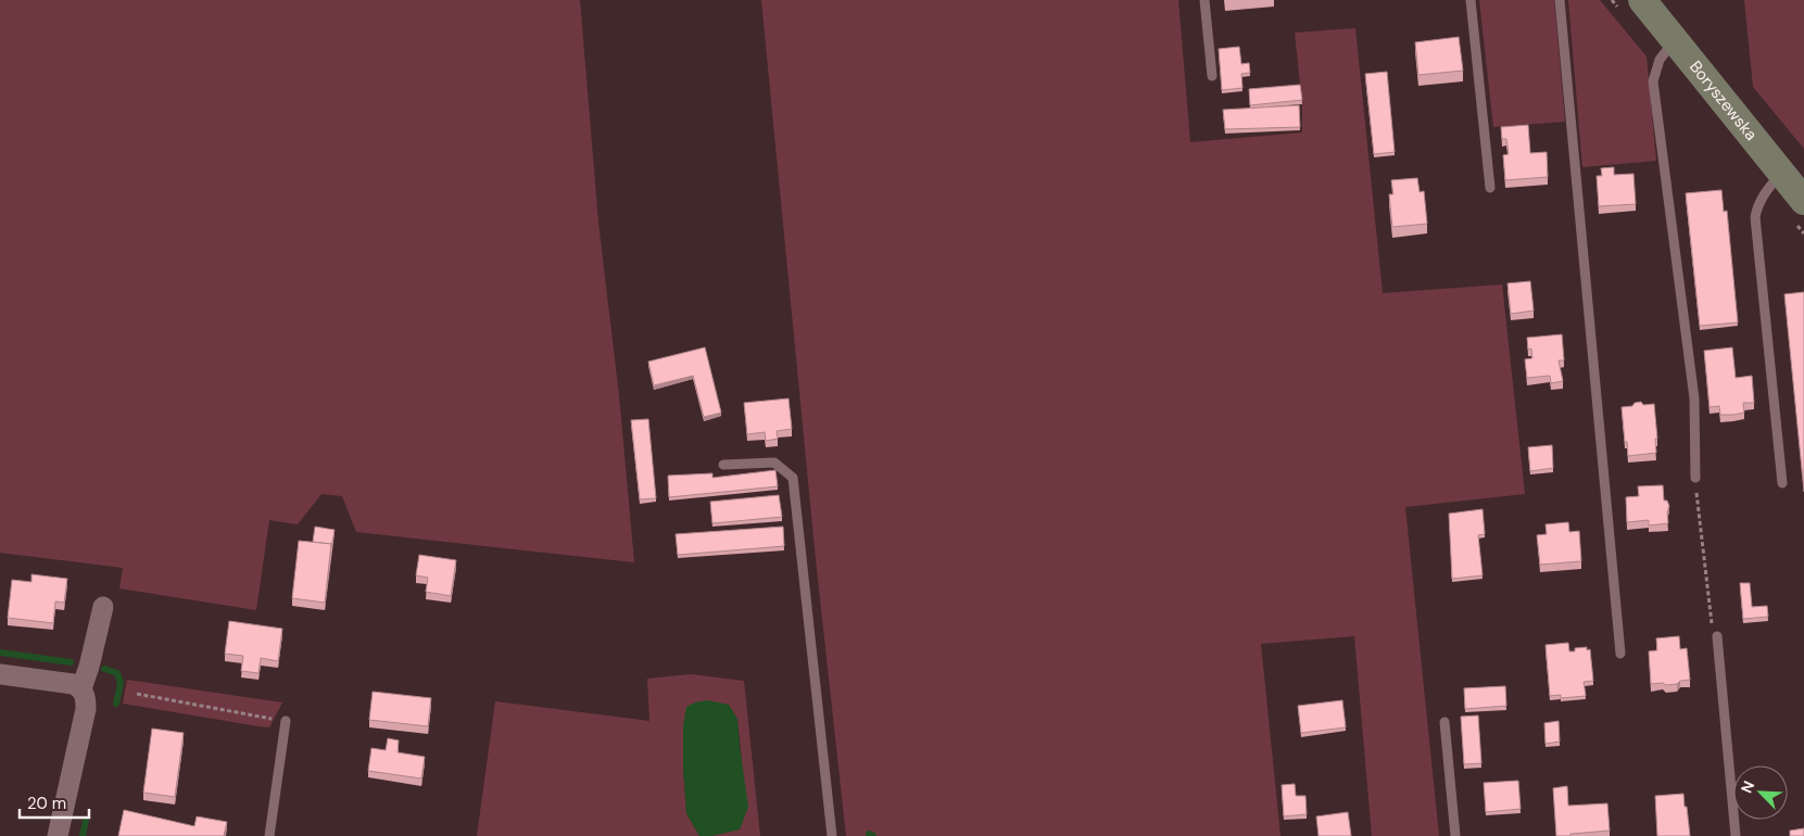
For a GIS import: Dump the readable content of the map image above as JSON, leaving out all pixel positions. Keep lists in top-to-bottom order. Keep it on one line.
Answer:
{"streets":{"main road":["Boryszewska"]},"scale_bar":"20 m","north":"top left"}
